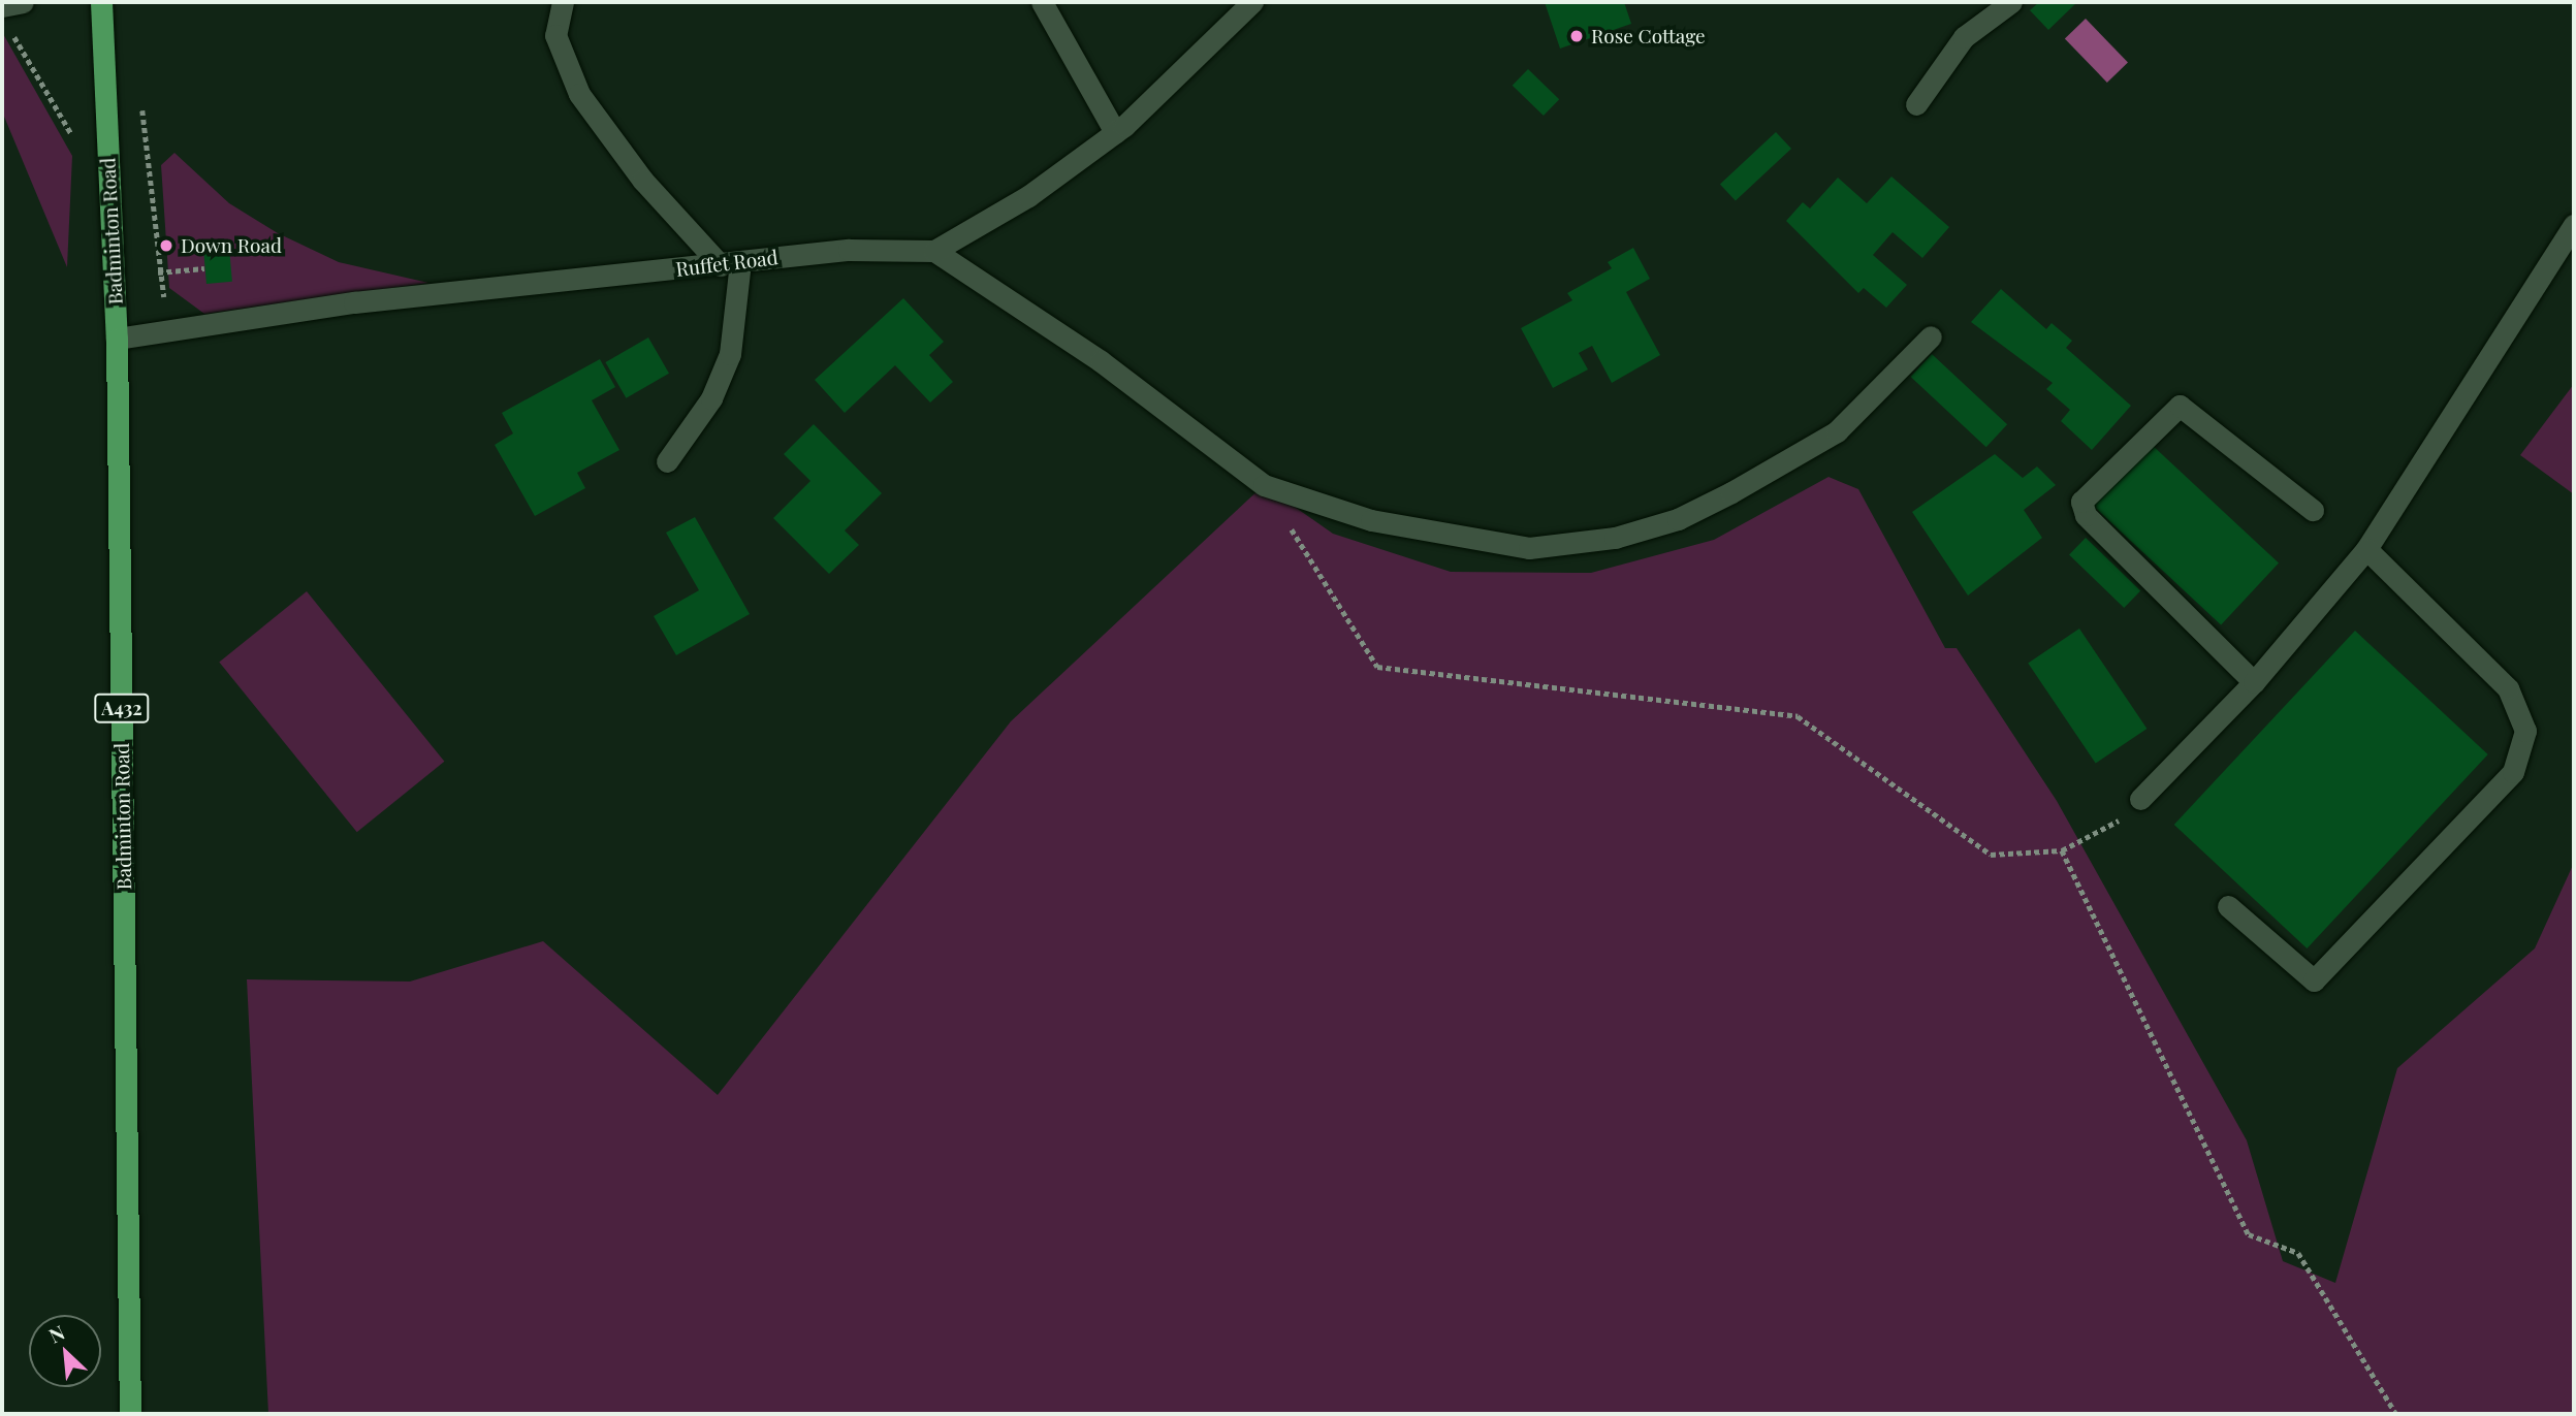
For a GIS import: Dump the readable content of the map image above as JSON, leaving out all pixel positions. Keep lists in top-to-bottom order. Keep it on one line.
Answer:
{"streets":{"main road":["Badminton Road","A432"],"street":["Ruffet Road"]},"crossings":[["Badminton Road","Ruffet Road"]],"places":["Rose Cottage","Down Road"],"north":"top left"}
